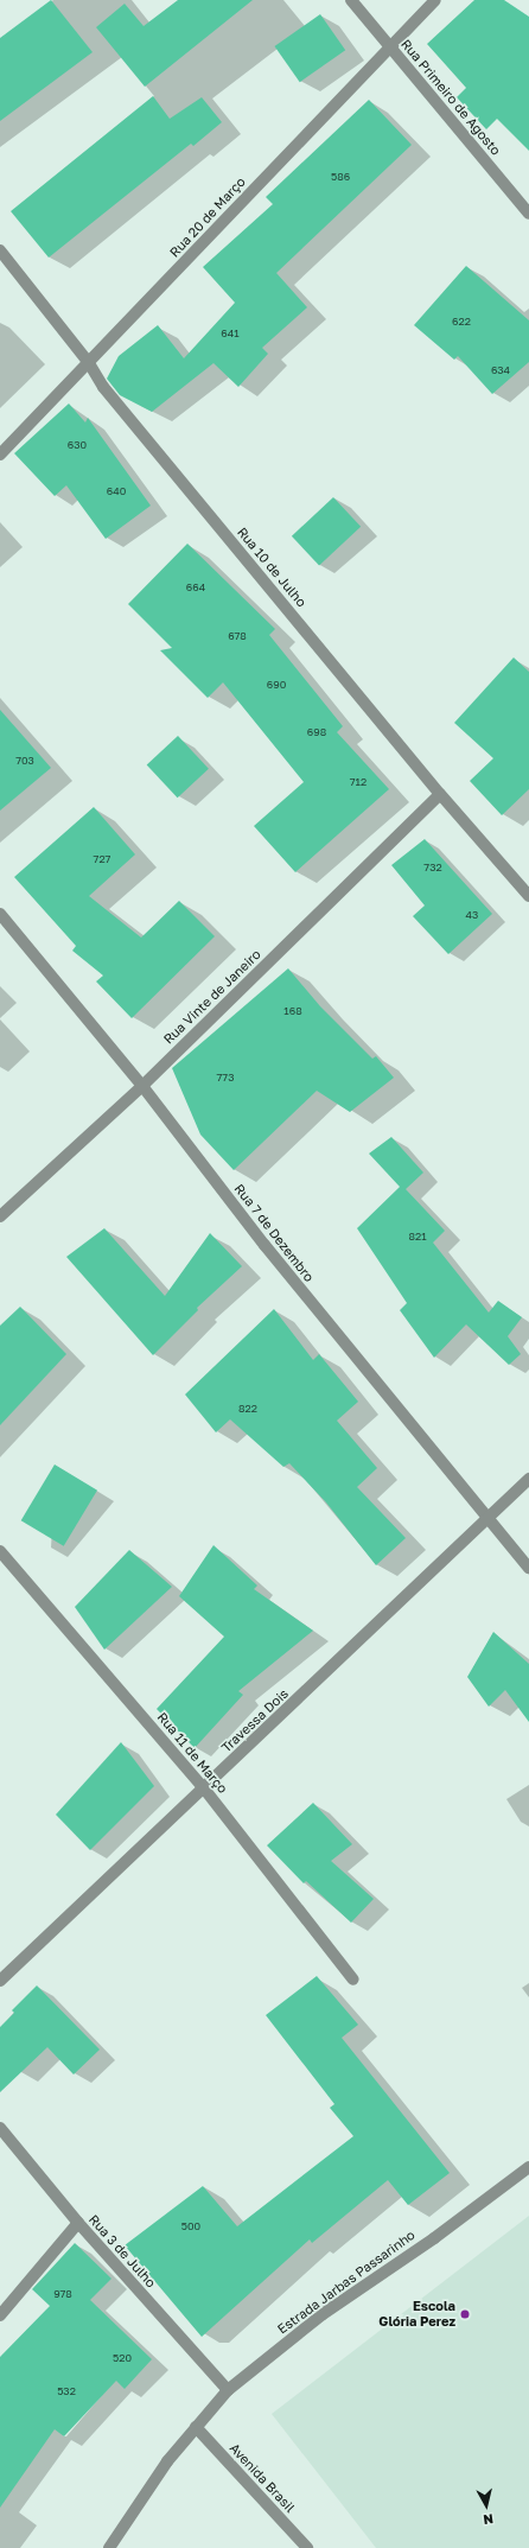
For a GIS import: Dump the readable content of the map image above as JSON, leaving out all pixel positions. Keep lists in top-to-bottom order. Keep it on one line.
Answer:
{"streets":{"street":["Rua Primeiro de Agosto","Rua 20 de Março","Rua 10 de Julho","Rua Vinte de Janeiro","Rua 7 de Dezembro","Travessa Dois","Rua 11 de Março","Rua 3 de Julho","Estrada Jarbas Passarinho","Avenida Brasil"]},"crossings":[["Rua Primeiro de Agosto","Rua 20 de Março"],["Rua 20 de Março","Rua 10 de Julho"],["Rua 10 de Julho","Rua Vinte de Janeiro"],["Rua Vinte de Janeiro","Rua 7 de Dezembro"],["Rua 7 de Dezembro","Travessa Dois"],["Travessa Dois","Rua 11 de Março"],["Rua 3 de Julho","Estrada Jarbas Passarinho"],["Estrada Jarbas Passarinho","Avenida Brasil"]],"places":["Escola Glória Perez"],"house_numbers":["586","622","641","634","630","640","664","678","690","698","703","712","727","732","43","168","773","821","822","500","978","520","532"],"north":"bottom"}
